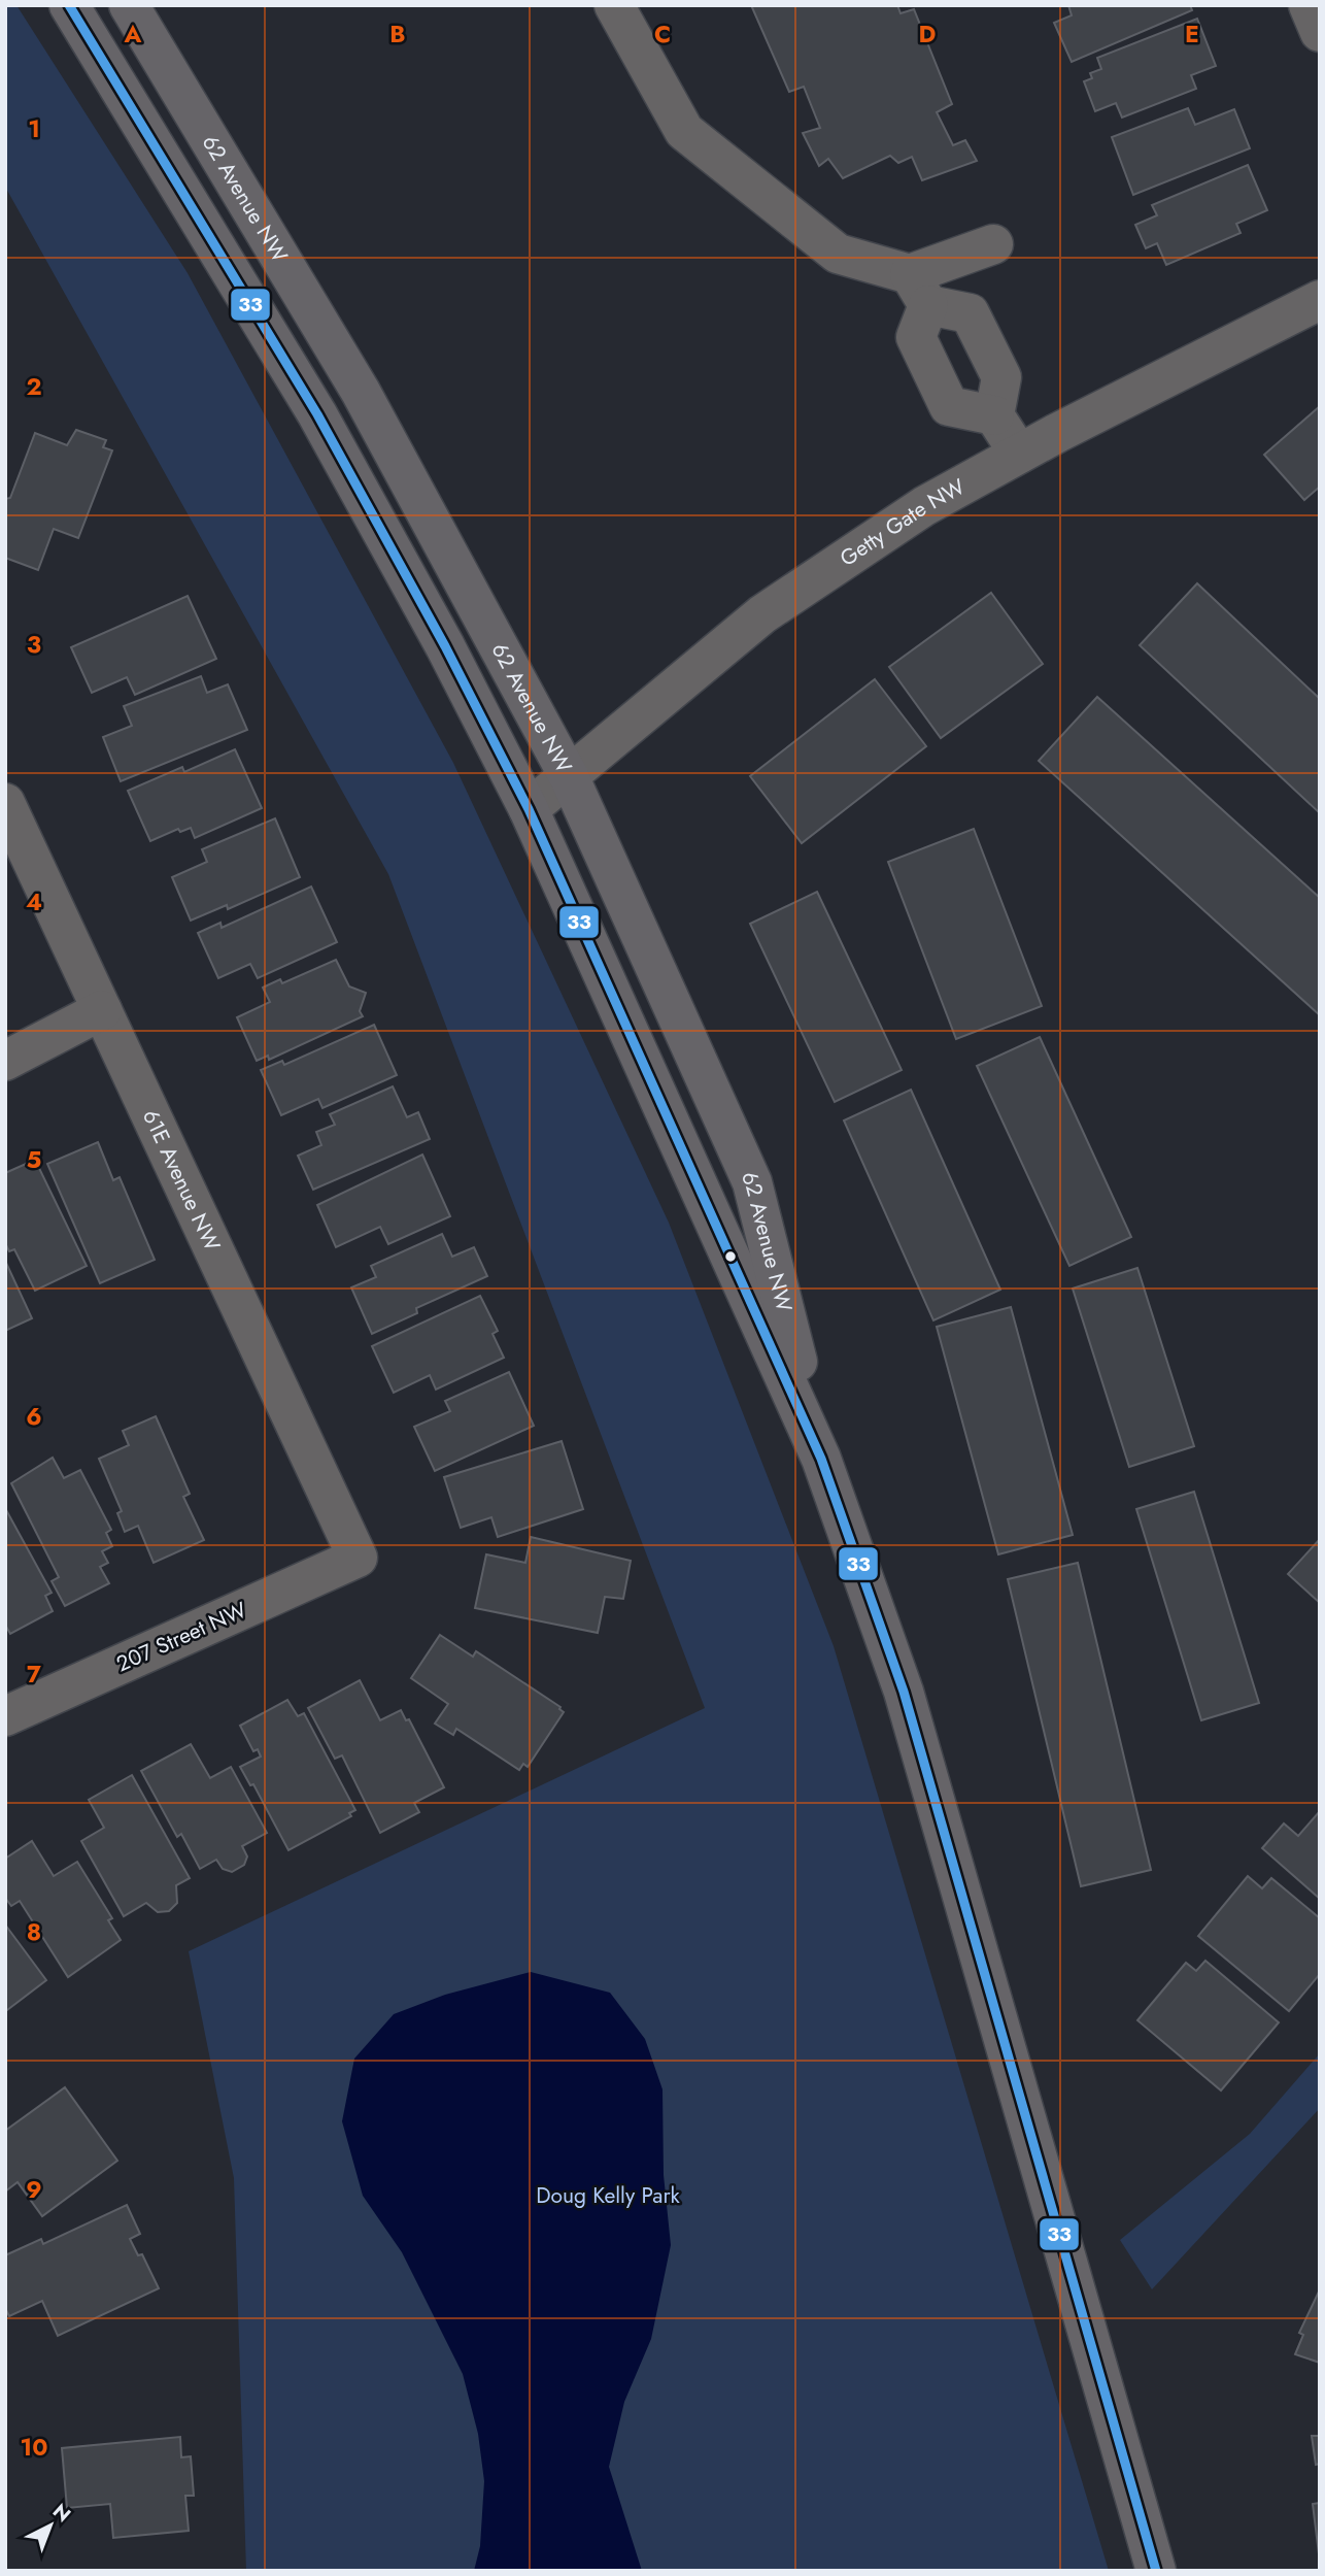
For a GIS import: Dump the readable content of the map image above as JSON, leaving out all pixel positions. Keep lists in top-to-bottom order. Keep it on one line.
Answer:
{"streets":{"main road":["62 Avenue NW"],"street":["Getty Gate NW","61E Avenue NW","207 Street NW"]},"crossings":[["62 Avenue NW","Getty Gate NW"],["61E Avenue NW","207 Street NW"]],"parks":["Doug Kelly Park"],"lines":["transit line 33"],"north":"top right","grid":{"columns":["A","B","C","D","E"],"rows":["1","2","3","4","5","6","7","8","9","10"]}}
